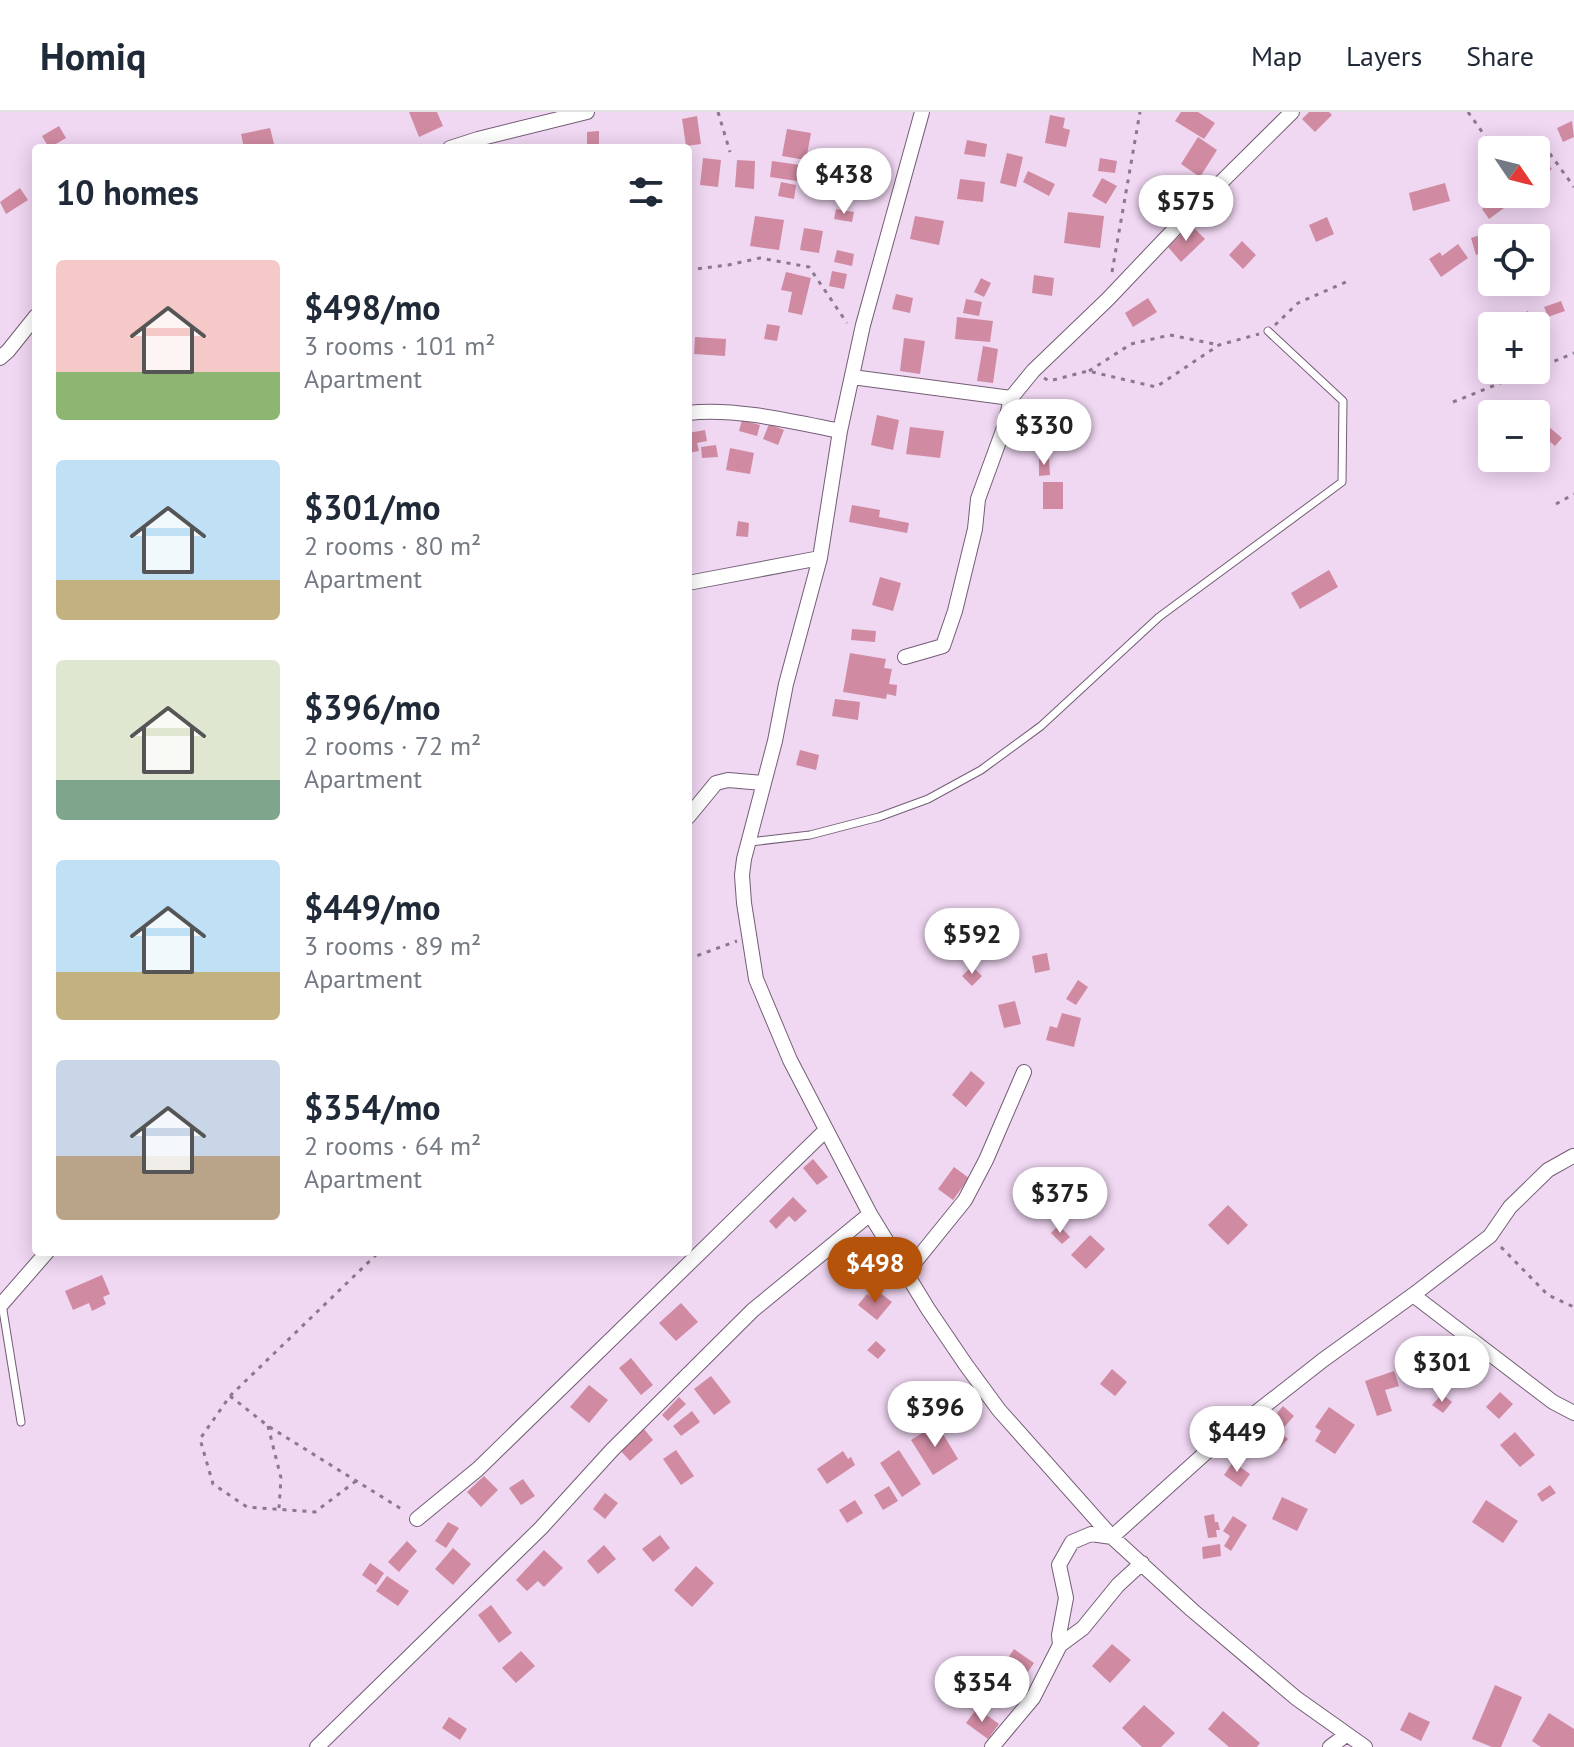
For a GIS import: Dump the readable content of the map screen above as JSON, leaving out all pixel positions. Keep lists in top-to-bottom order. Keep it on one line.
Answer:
{"north":"bottom right","page":{"header":"Homiq","nav":["Map","Layers","Share"],"map_buttons":["+","−"],"heading":"10 homes","price":["$438","$575","$330","$592","$375","$498","$301","$396","$449","$354"],"list":[{"name":"$498/mo","note":"3 rooms · 101 m² · Apartment"},{"name":"$301/mo","note":"2 rooms · 80 m² · Apartment"},{"name":"$396/mo","note":"2 rooms · 72 m² · Apartment"},{"name":"$449/mo","note":"3 rooms · 89 m² · Apartment"},{"name":"$354/mo","note":"2 rooms · 64 m² · Apartment"}]}}
